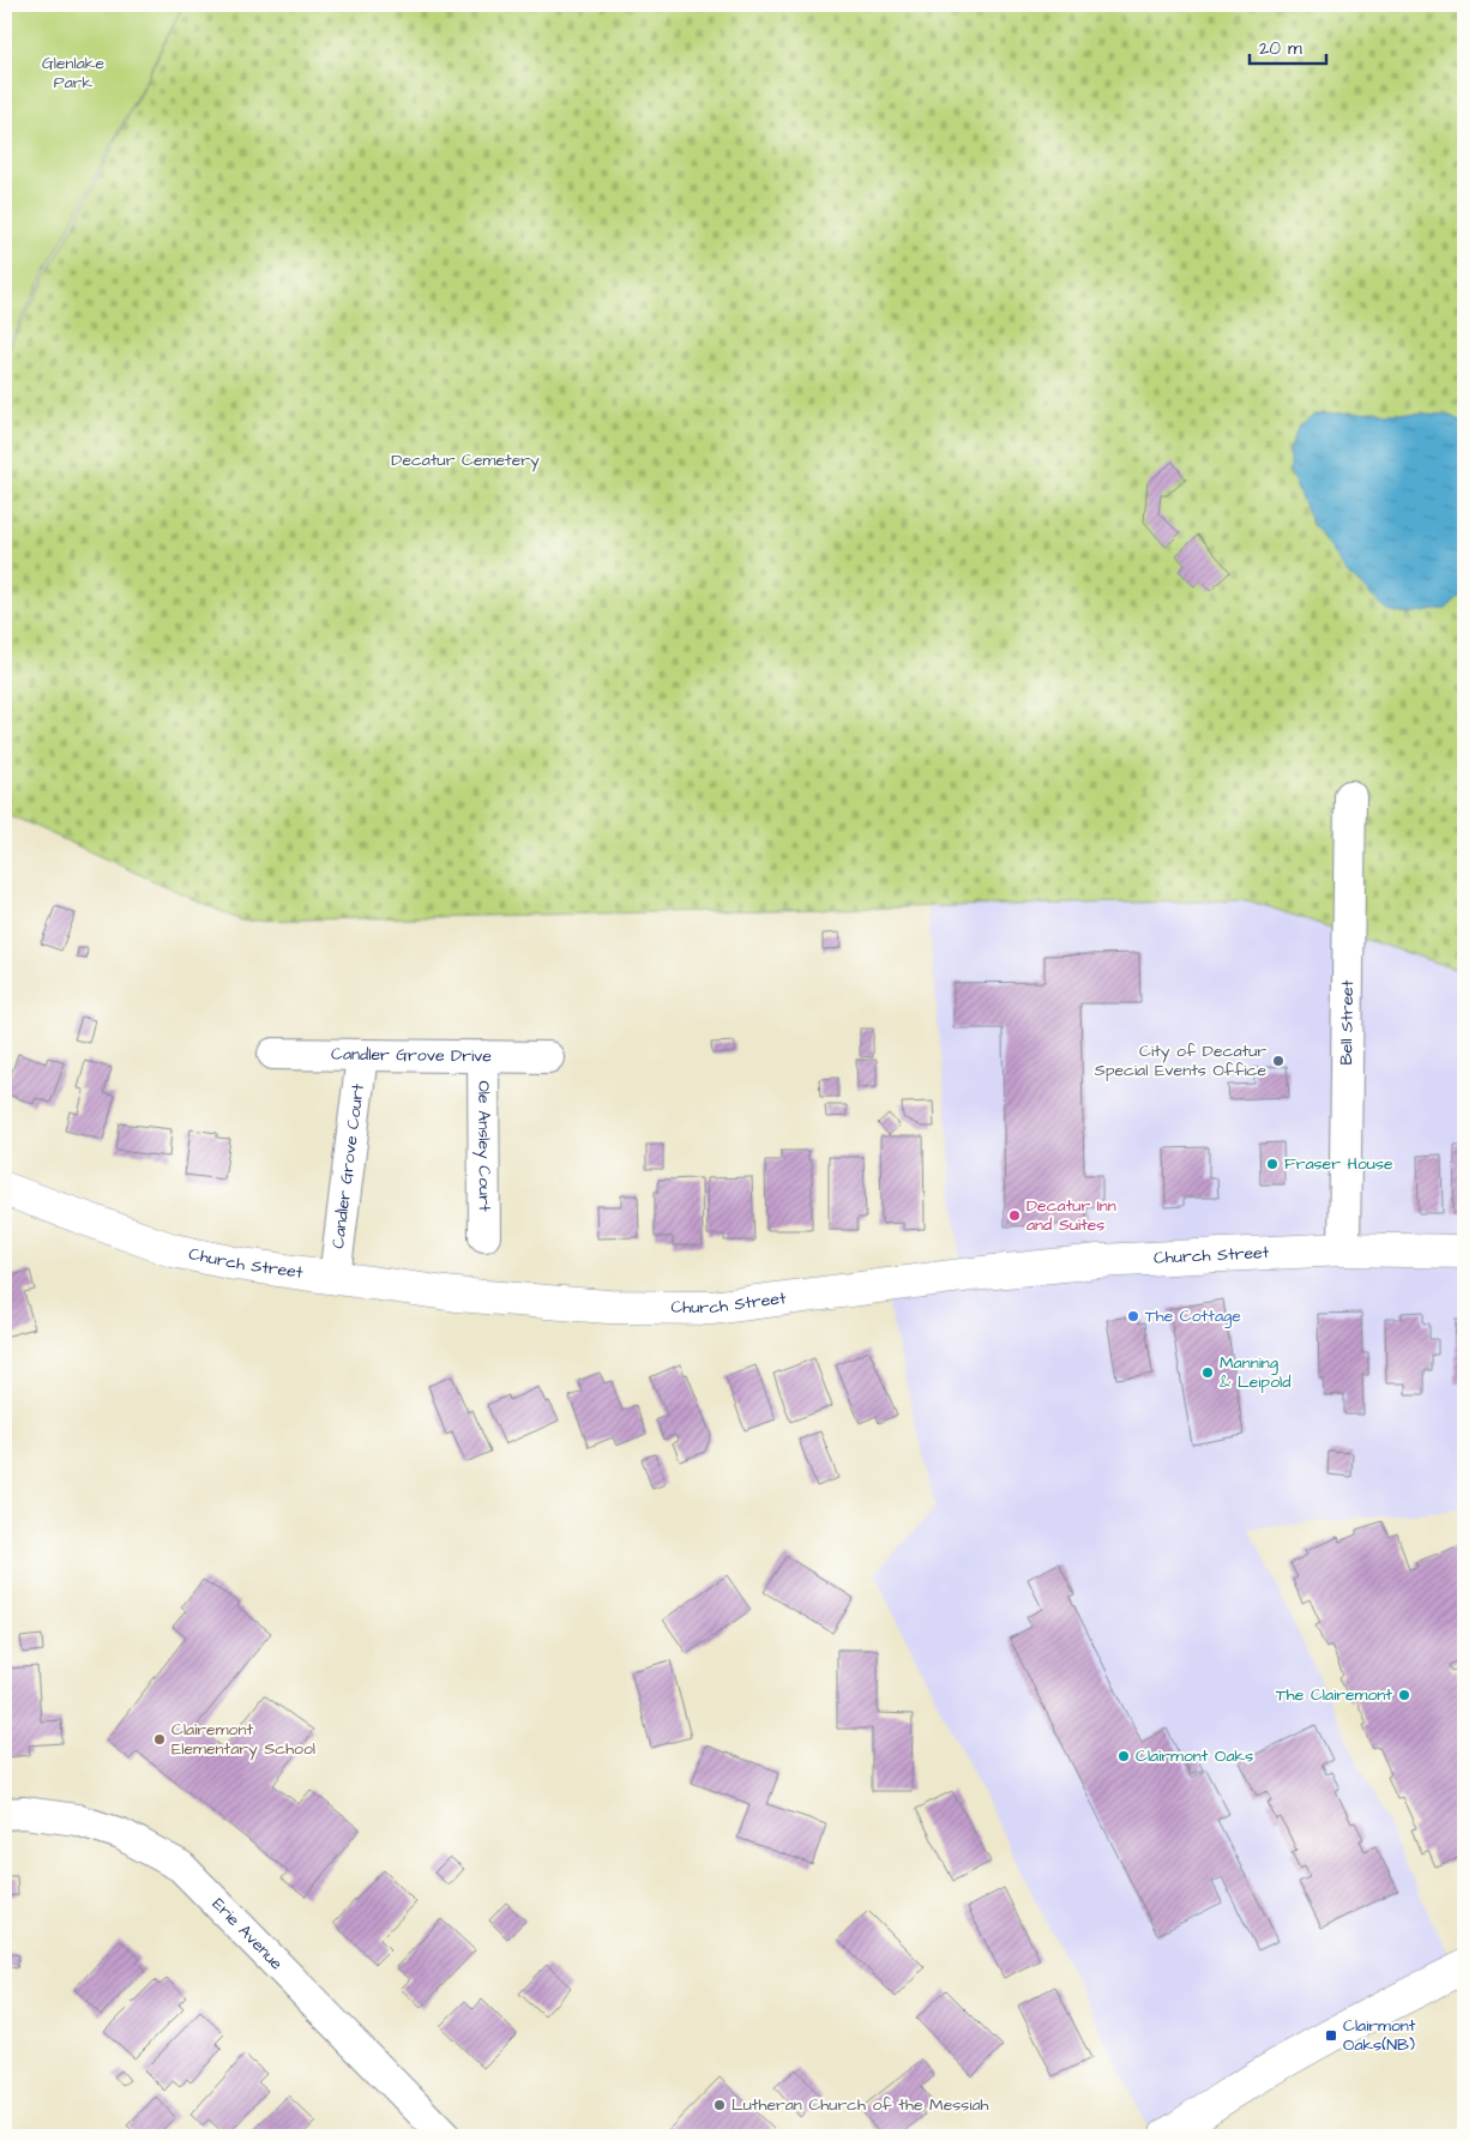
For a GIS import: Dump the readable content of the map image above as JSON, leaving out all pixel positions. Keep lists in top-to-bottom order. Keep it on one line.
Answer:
{"streets":{"main road":["Church Street"],"street":["Bell Street","Candler Grove Drive","Ole Ansley Court","Candler Grove Court","Erie Avenue"]},"crossings":[["Bell Street","Church Street"],["Candler Grove Drive","Ole Ansley Court"],["Candler Grove Drive","Candler Grove Court"],["Candler Grove Court","Church Street"]],"parks":["Glenlake Park","Decatur Cemetery"],"places":{"other":["City of Decatur Special Events Office","Fraser House","Decatur Inn and Suites","The Cottage","Manning & Leipold","The Clairemont","Clairemont Elementary School","Clairmont Oaks","Lutheran Church of the Messiah"],"transit":["Clairmont Oaks(NB)"]},"scale_bar":"20 m"}
